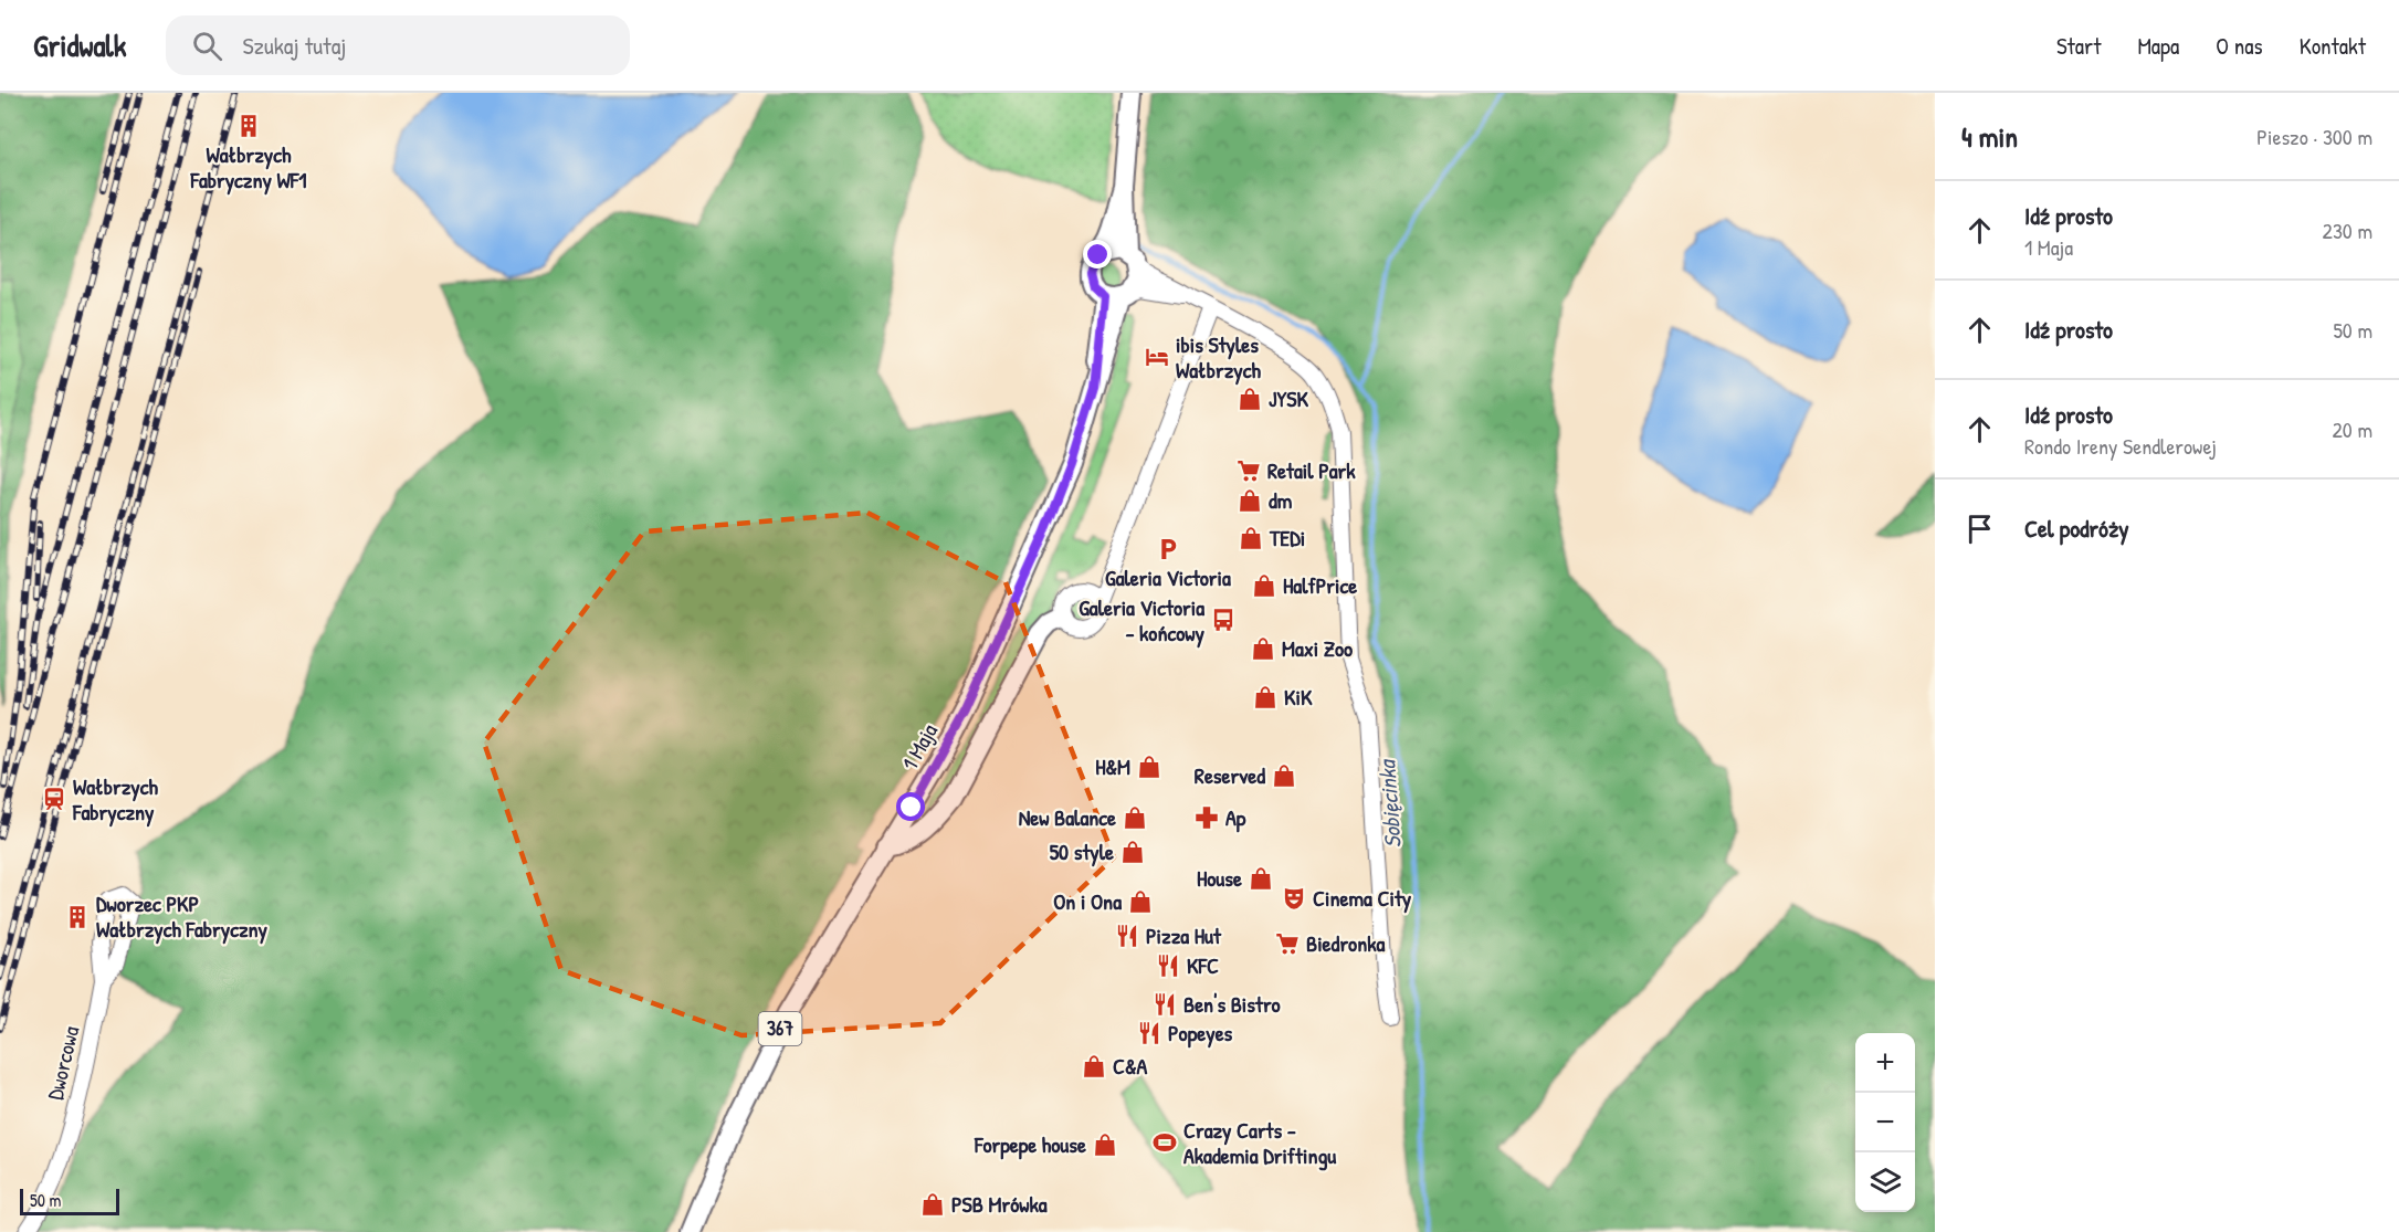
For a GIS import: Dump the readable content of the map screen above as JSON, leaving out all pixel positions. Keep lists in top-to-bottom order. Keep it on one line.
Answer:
{"streets":{"main road":["1 Maja","367"],"street":["Dworcowa"]},"crossings":[["1 Maja","367"]],"water":["Sobięcinka"],"places":{"building":["Wałbrzych Fabryczny WF1","Dworzec PKP Wałbrzych Fabryczny"],"hotel":["ibis Styles Wałbrzych"],"shop":["JYSK","dm","TEDi","HalfPrice","Maxi Zoo","KiK","H&M","Reserved","New Balance","50 style","House","On i Ona","C&A","Forpepe house","PSB Mrówka"],"supermarket":["Retail Park","Biedronka"],"parking":["Galeria Victoria"],"bus stop":["Galeria Victoria - końcowy"],"station":["Wałbrzych Fabryczny"],"pharmacy":["Ap"],"theatre":["Cinema City"],"restaurant":["Pizza Hut","KFC","Ben's Bistro","Popeyes"],"sports":["Crazy Carts - Akademia Driftingu"]},"scale_bar":"50 m","page":{"header":"Gridwalk","search":"Szukaj tutaj","nav":["Start","Mapa","O nas","Kontakt"],"heading":["4 min","Pieszo · 300 m"],"list":[["Idź prosto","1 Maja","230 m"],["Idź prosto","50 m"],["Idź prosto","Rondo Ireny Sendlerowej","20 m"],"Cel podróży"],"map_buttons":["+","−"],"scale":"50 m"}}
